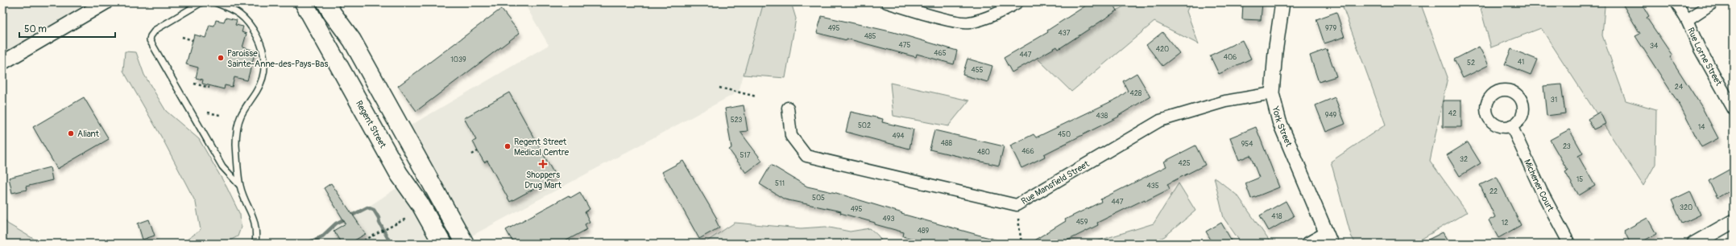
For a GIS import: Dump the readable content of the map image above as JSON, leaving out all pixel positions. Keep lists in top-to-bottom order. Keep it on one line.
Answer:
{"streets":{"main road":["Regent Street"],"street":["Rue Lorne Street","York Street","Rue Mansfield Street","Michener Court"]},"crossings":[["York Street","Rue Mansfield Street"]],"places":{"other":["Paroisse Sainte-Anne-des-Pays-Bas","Aliant","Regent Street Medical Centre"],"health":["Shoppers Drug Mart"]},"house_numbers":["495","979","437","485","475","34","420","465","447","406","1039","41","52","455","24","428","31","42","949","438","523","502","14","450","494","488","954","23","466","480","517","32","425","15","511","435","22","505","447","320","495","418","493","459","12","489"],"scale_bar":"50 m"}
